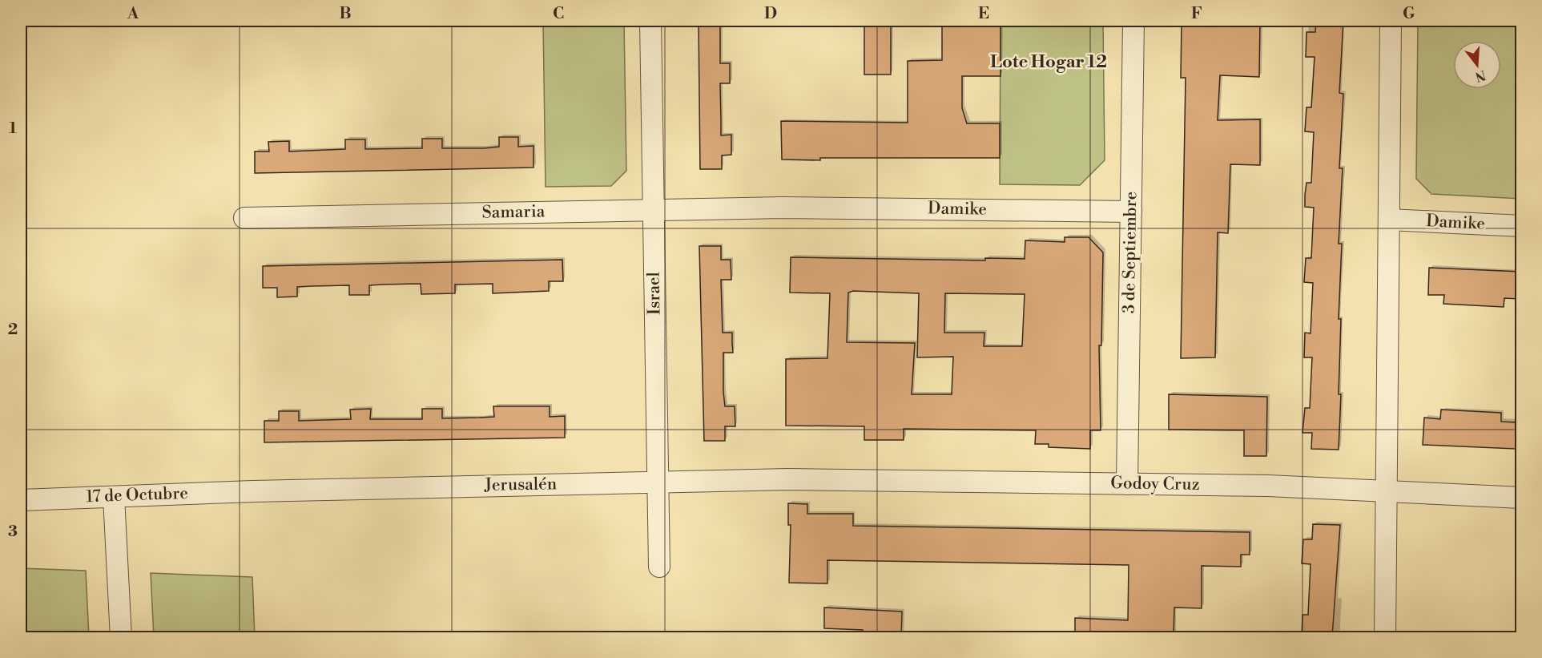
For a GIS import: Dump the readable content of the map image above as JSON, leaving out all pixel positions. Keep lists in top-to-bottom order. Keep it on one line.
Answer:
{"streets":{"street":["Damike","Samaria","3 de Septiembre","Israel","Godoy Cruz","Jerusalén","17 de Octubre"]},"crossings":[["Damike","Samaria"],["Damike","3 de Septiembre"],["Samaria","Israel"],["3 de Septiembre","Godoy Cruz"],["Israel","Jerusalén"],["Godoy Cruz","Jerusalén"],["Jerusalén","17 de Octubre"]],"districts":["Lote Hogar 12"],"north":"bottom","grid":{"columns":["A","B","C","D","E","F","G"],"rows":["1","2","3"]}}
